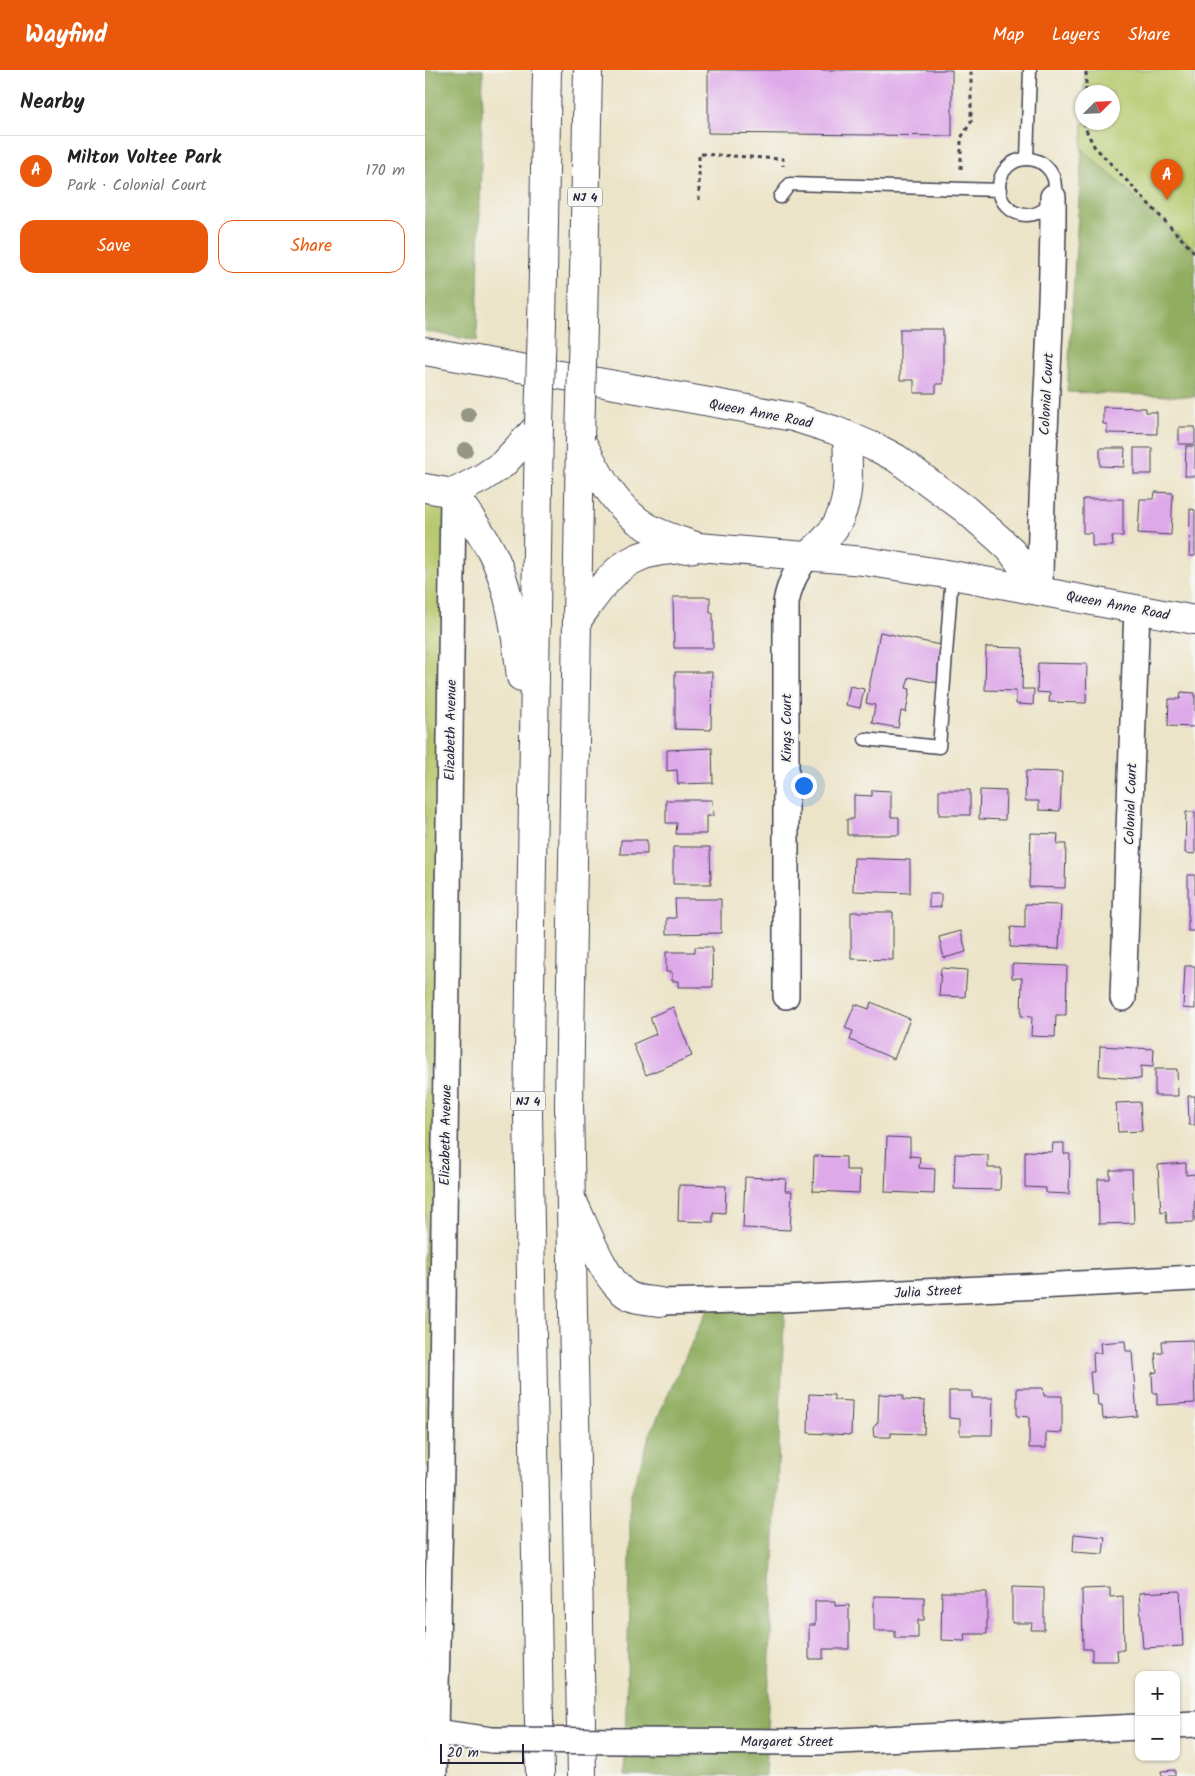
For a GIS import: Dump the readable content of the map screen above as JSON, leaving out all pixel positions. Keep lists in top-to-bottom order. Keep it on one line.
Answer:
{"streets":{"main road":["NJ 4","Queen Anne Road"],"street":["Colonial Court","Kings Court","Elizabeth Avenue","Julia Street","Margaret Street"]},"crossings":[["Colonial Court","Queen Anne Road"],["Queen Anne Road","Kings Court"],["Elizabeth Avenue","Margaret Street"]],"scale_bar":"20 m","north":"top right","page":{"header":"Wayfind","nav":["Map","Layers","Share"],"heading":"Nearby","list":[{"mark":"A","name":"Milton Voltee Park","note":"Park · Colonial Court","value":"170 m"}],"pins":"A","buttons":["Save","Share"],"map_buttons":["+","−"],"scale":"20 m"}}
